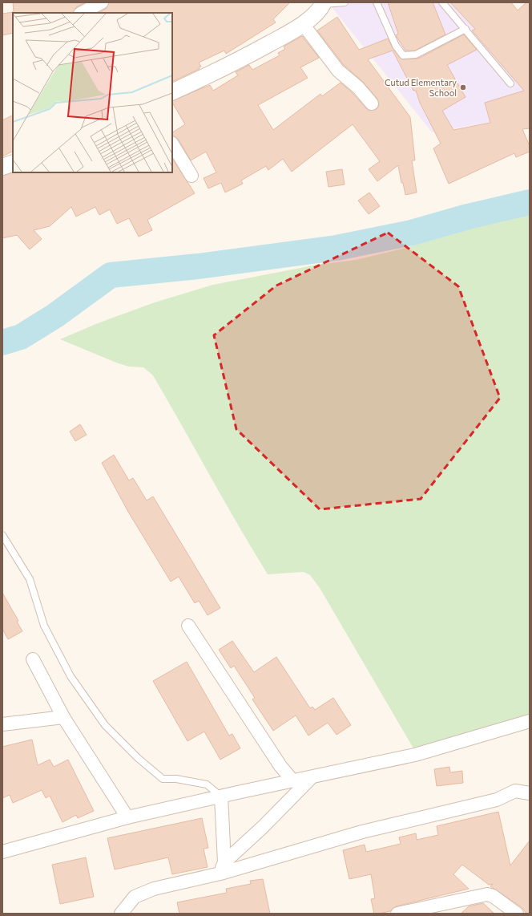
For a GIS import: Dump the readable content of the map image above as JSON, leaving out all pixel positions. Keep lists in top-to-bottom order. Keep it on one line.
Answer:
{"places":["Cutud Elementary School"]}
